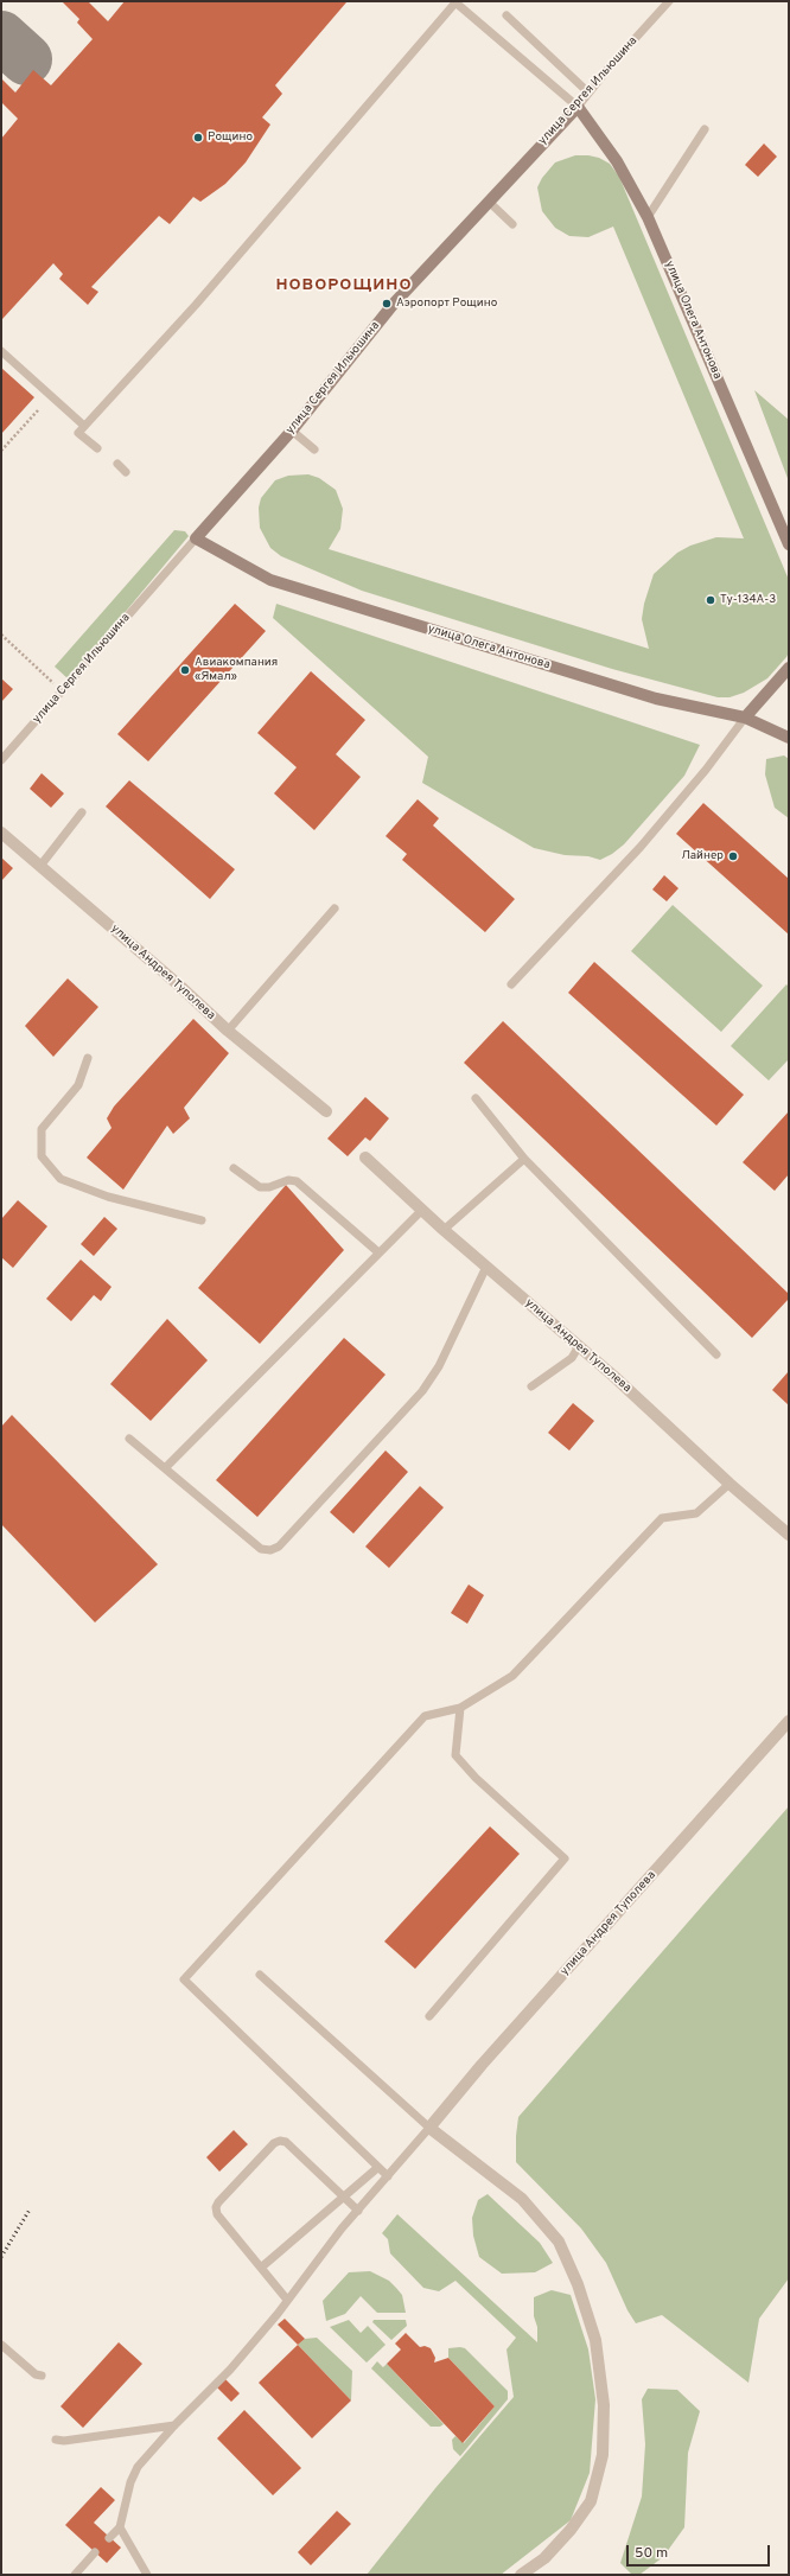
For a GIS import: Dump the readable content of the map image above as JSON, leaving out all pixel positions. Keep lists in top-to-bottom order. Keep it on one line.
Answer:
{"streets":{"street":["улица Сергея Ильюшина","улица Олега Антонова","улица Андрея Туполева"]},"crossings":[["улица Сергея Ильюшина","улица Олега Антонова"]],"districts":["НОВОРОЩИНО"],"places":["Рощино","Аэропорт Рощино","Ту-134А-3","Авиакомпания «Ямал»","Лайнер"],"scale_bar":"50 m"}
